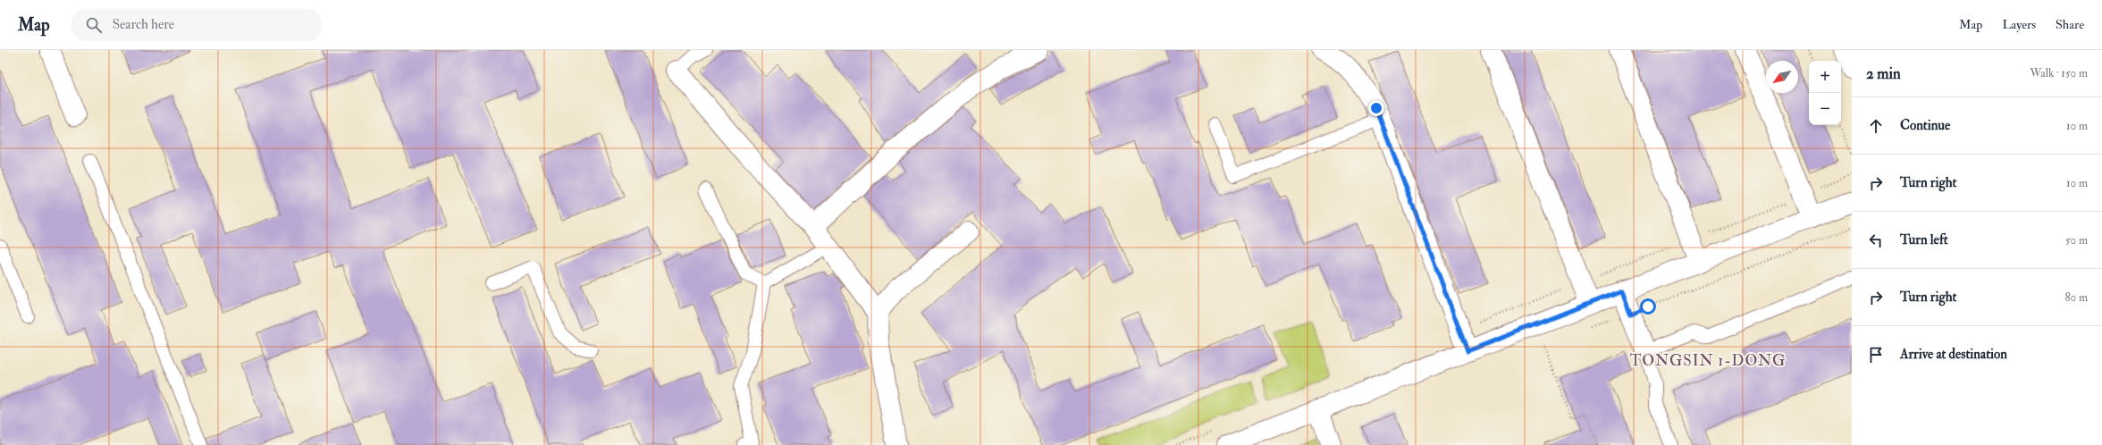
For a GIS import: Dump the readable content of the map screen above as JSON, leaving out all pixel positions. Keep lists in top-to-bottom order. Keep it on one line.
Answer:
{"districts":["TONGSIN 1-DONG"],"north":"bottom left","page":{"header":"Map","search":"Search here","nav":["Map","Layers","Share"],"heading":["2 min","Walk · 150 m"],"map_buttons":["+","−"],"list":[["Continue","10 m"],["Turn right","10 m"],["Turn left","50 m"],["Turn right","80 m"],"Arrive at destination"]}}
